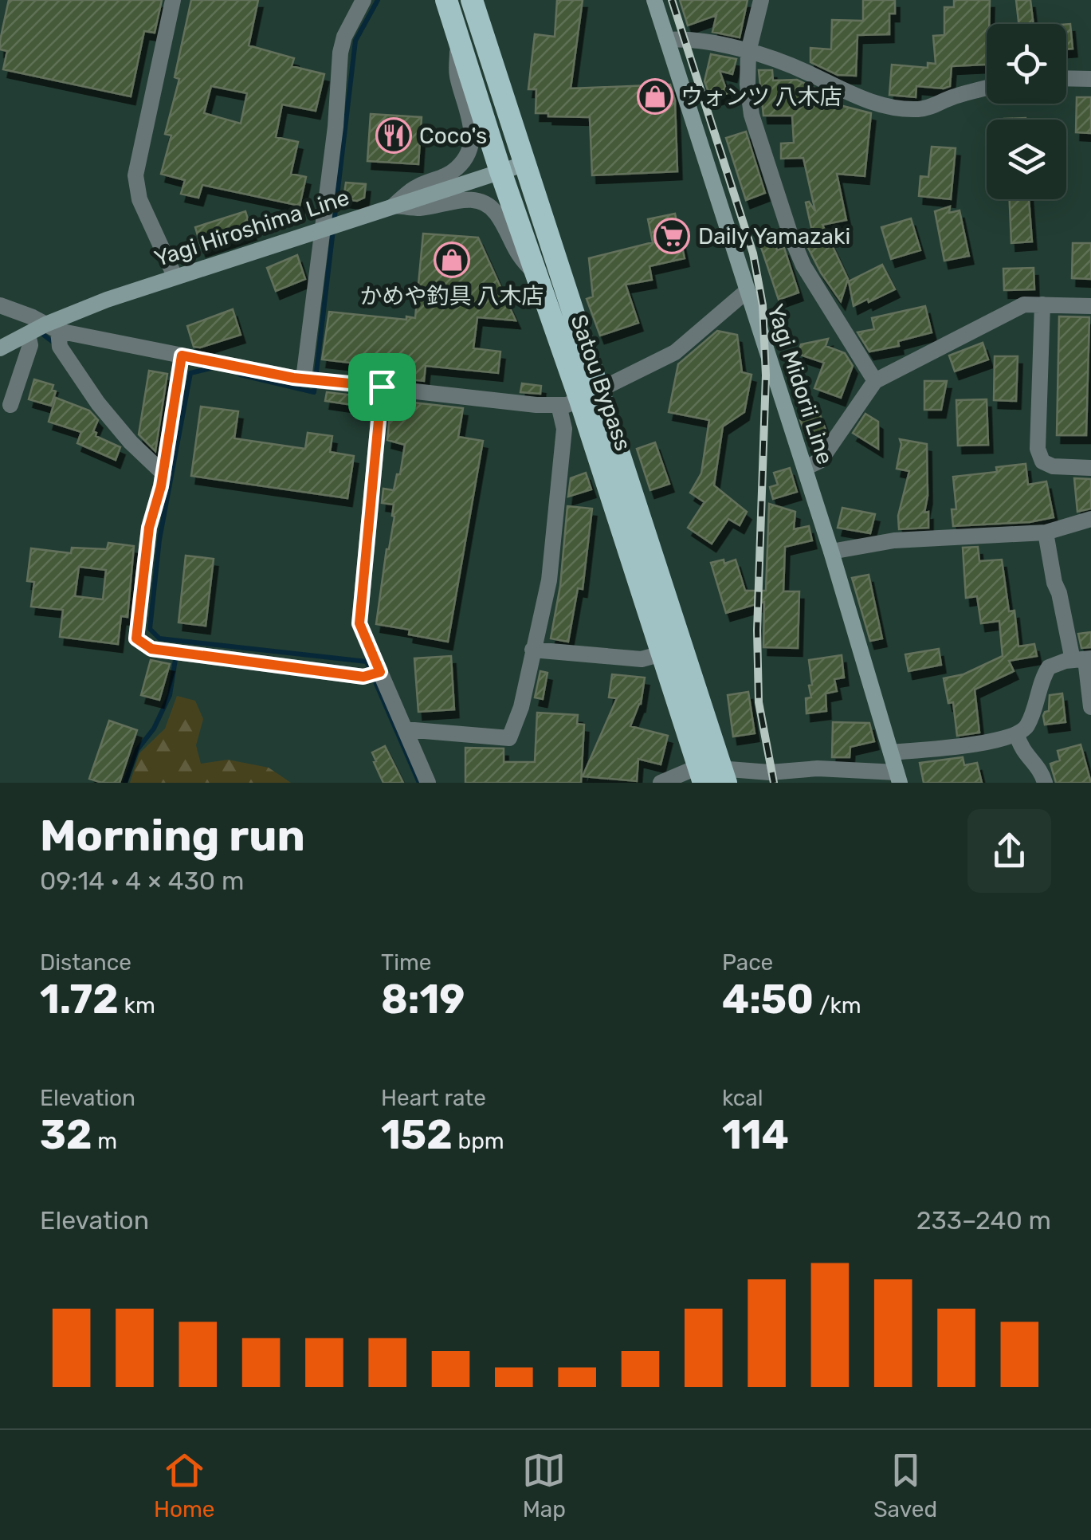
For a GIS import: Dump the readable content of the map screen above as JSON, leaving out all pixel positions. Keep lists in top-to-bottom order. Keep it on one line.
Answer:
{"streets":{"highway":["Satou Bypass"],"main road":["Yagi Hiroshima Line","Yagi Midorii Line"]},"crossings":[["Yagi Hiroshima Line","Satou Bypass"]],"places":{"shop":["ウォンツ 八木店","かめや釣具 八木店"],"restaurant":["Coco's"],"supermarket":["Daily Yamazaki"]},"page":{"heading":["Morning run","09:14 · 4 × 430 m"],"stats":[["Distance","1.72 km"],["Time","8:19"],["Pace","4:50 /km"],["Elevation","32 m"],["Heart rate","152 bpm"],["kcal","114"]],"chart":["Elevation","233–240 m"],"tabs":["Home","Map","Saved"]}}
